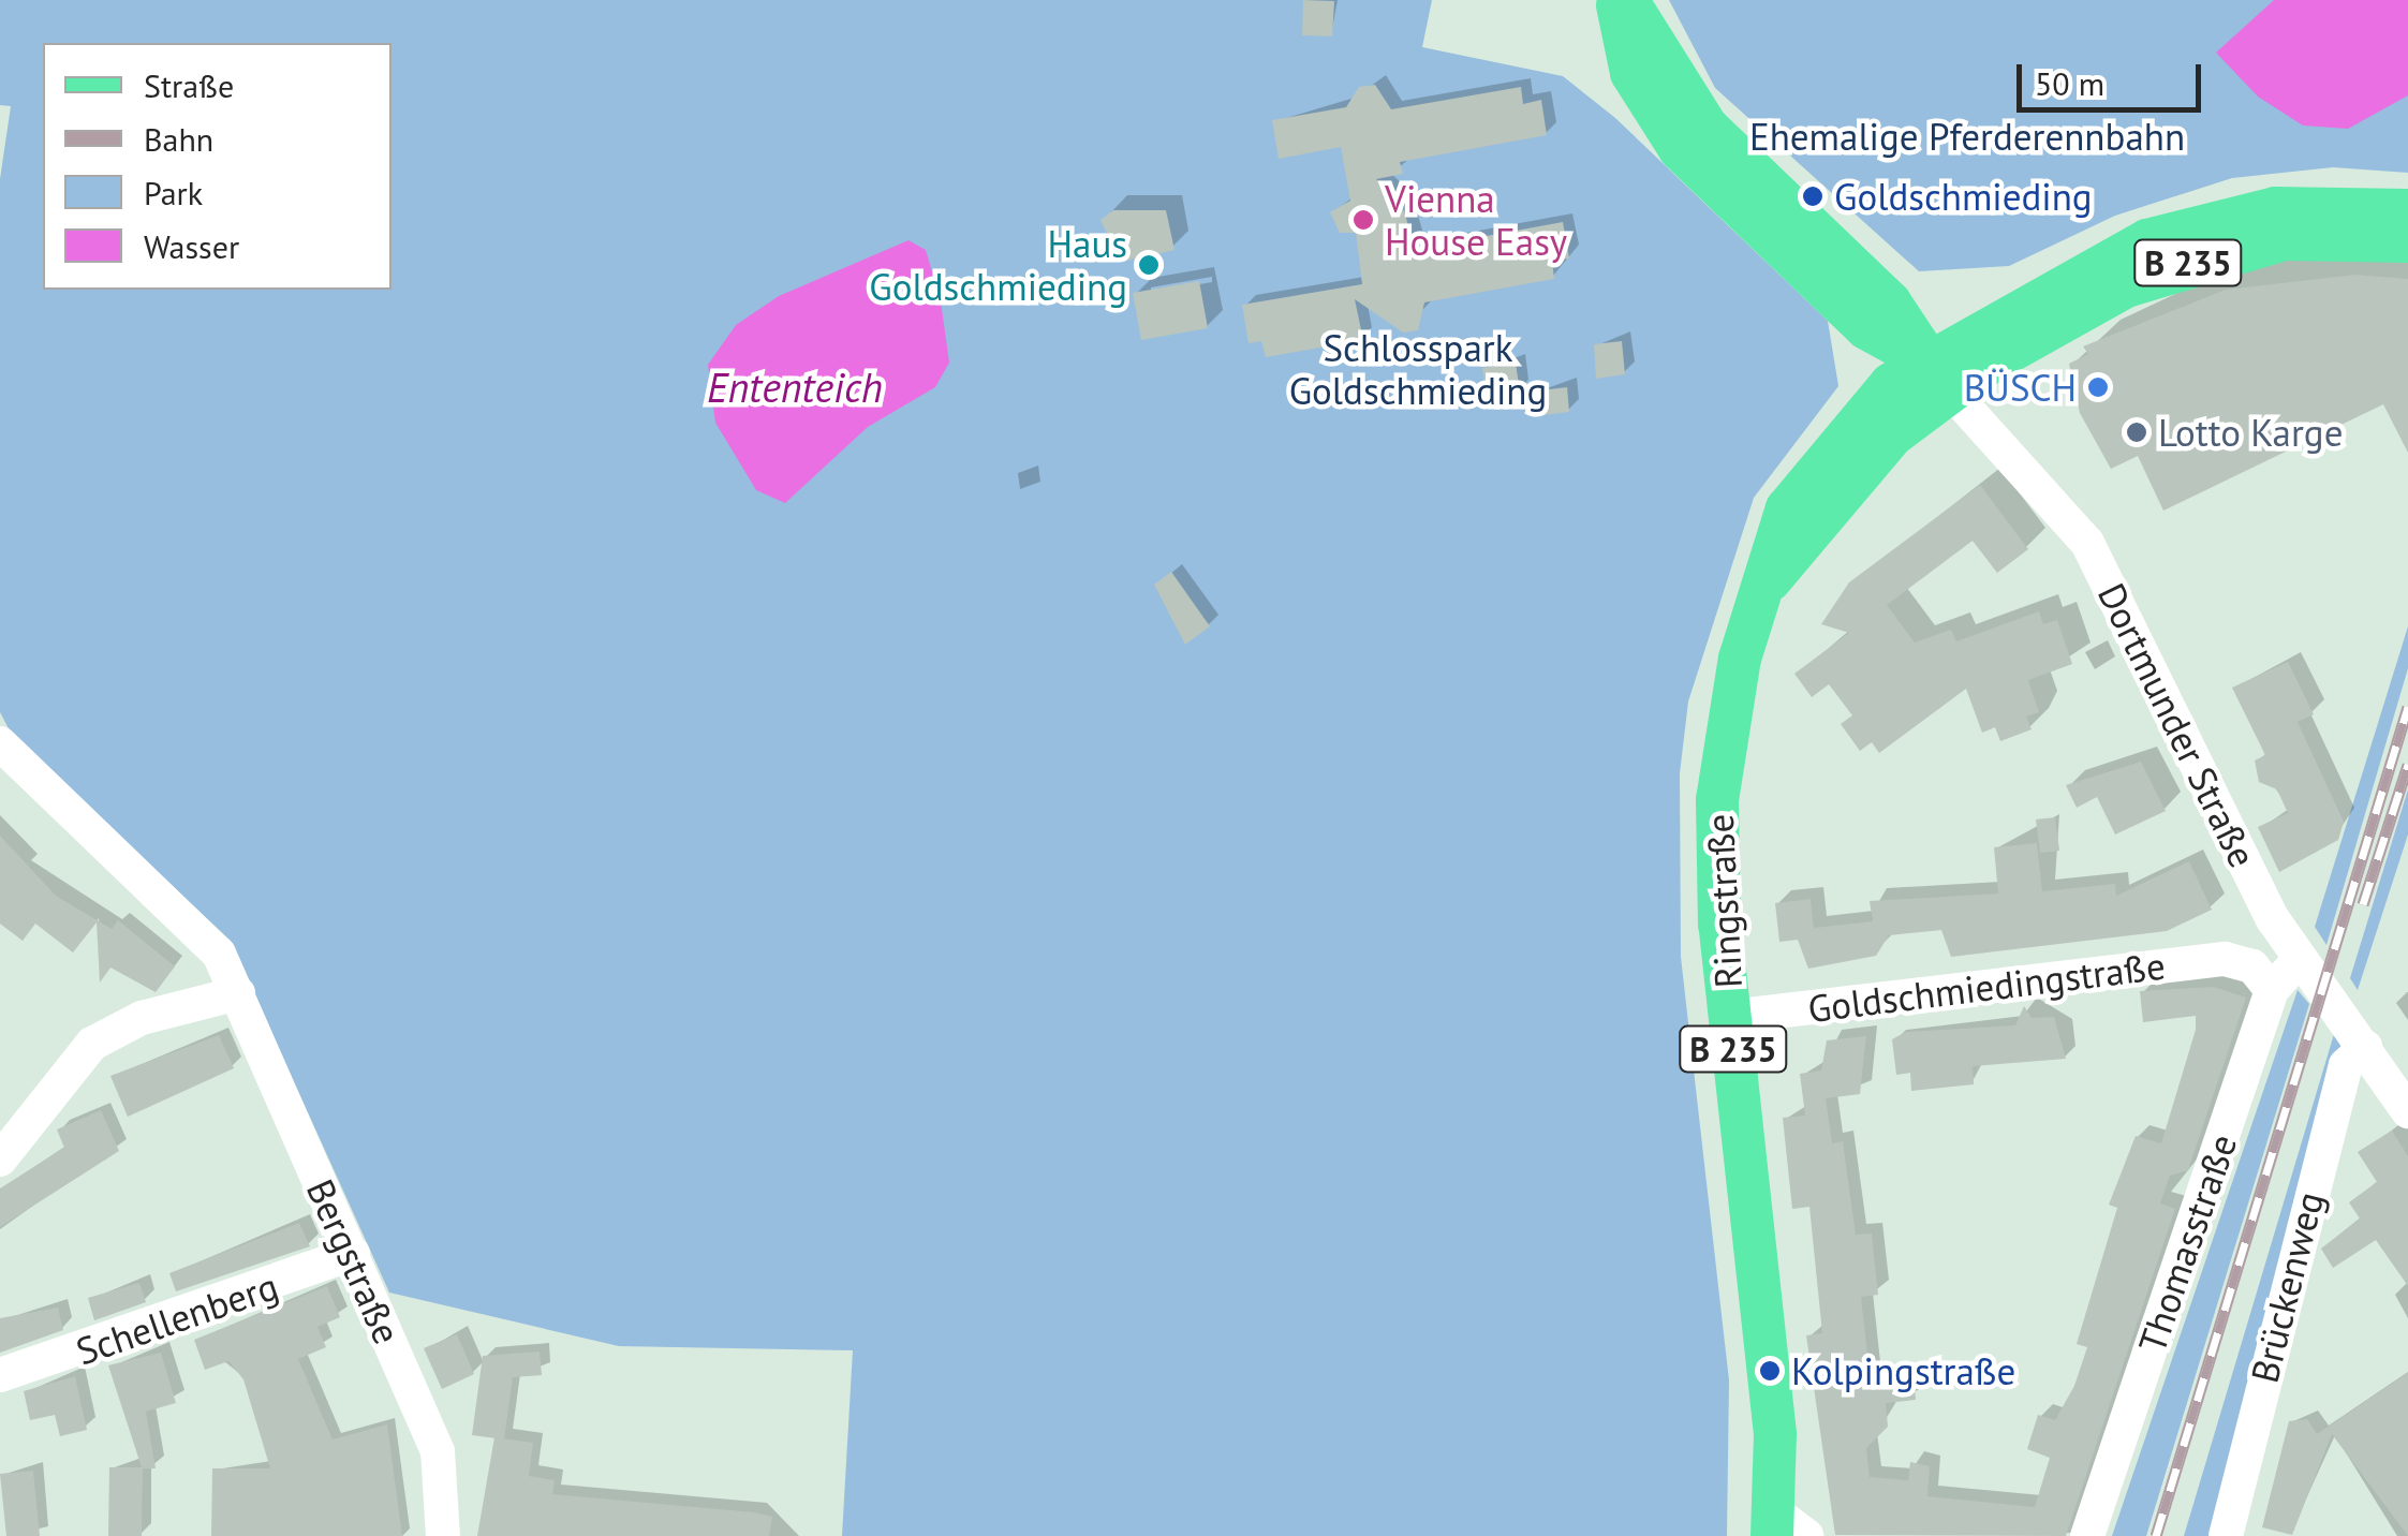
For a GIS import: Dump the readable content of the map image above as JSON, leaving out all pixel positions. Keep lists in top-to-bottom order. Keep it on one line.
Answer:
{"streets":{"main road":["B 235","Dortmunder Straße","Ringstraße"],"street":["Goldschmiedingstraße","Thomasstraße","Bergstraße","Brückenweg","Schellenberg"]},"crossings":[["B 235","Dortmunder Straße"],["B 235","Ringstraße"],["Dortmunder Straße","Ringstraße"],["Dortmunder Straße","Thomasstraße"],["Dortmunder Straße","Brückenweg"],["Ringstraße","Goldschmiedingstraße"],["Bergstraße","Schellenberg"]],"water":["Ententeich"],"parks":["Ehemalige Pferderennbahn","Schlosspark Goldschmieding"],"places":["Goldschmieding","Vienna House Easy","Haus Goldschmieding","BÜSCH","Lotto Karge","Kolpingstraße"],"legend":["Straße","Bahn","Park","Wasser"],"scale_bar":"50 m"}
